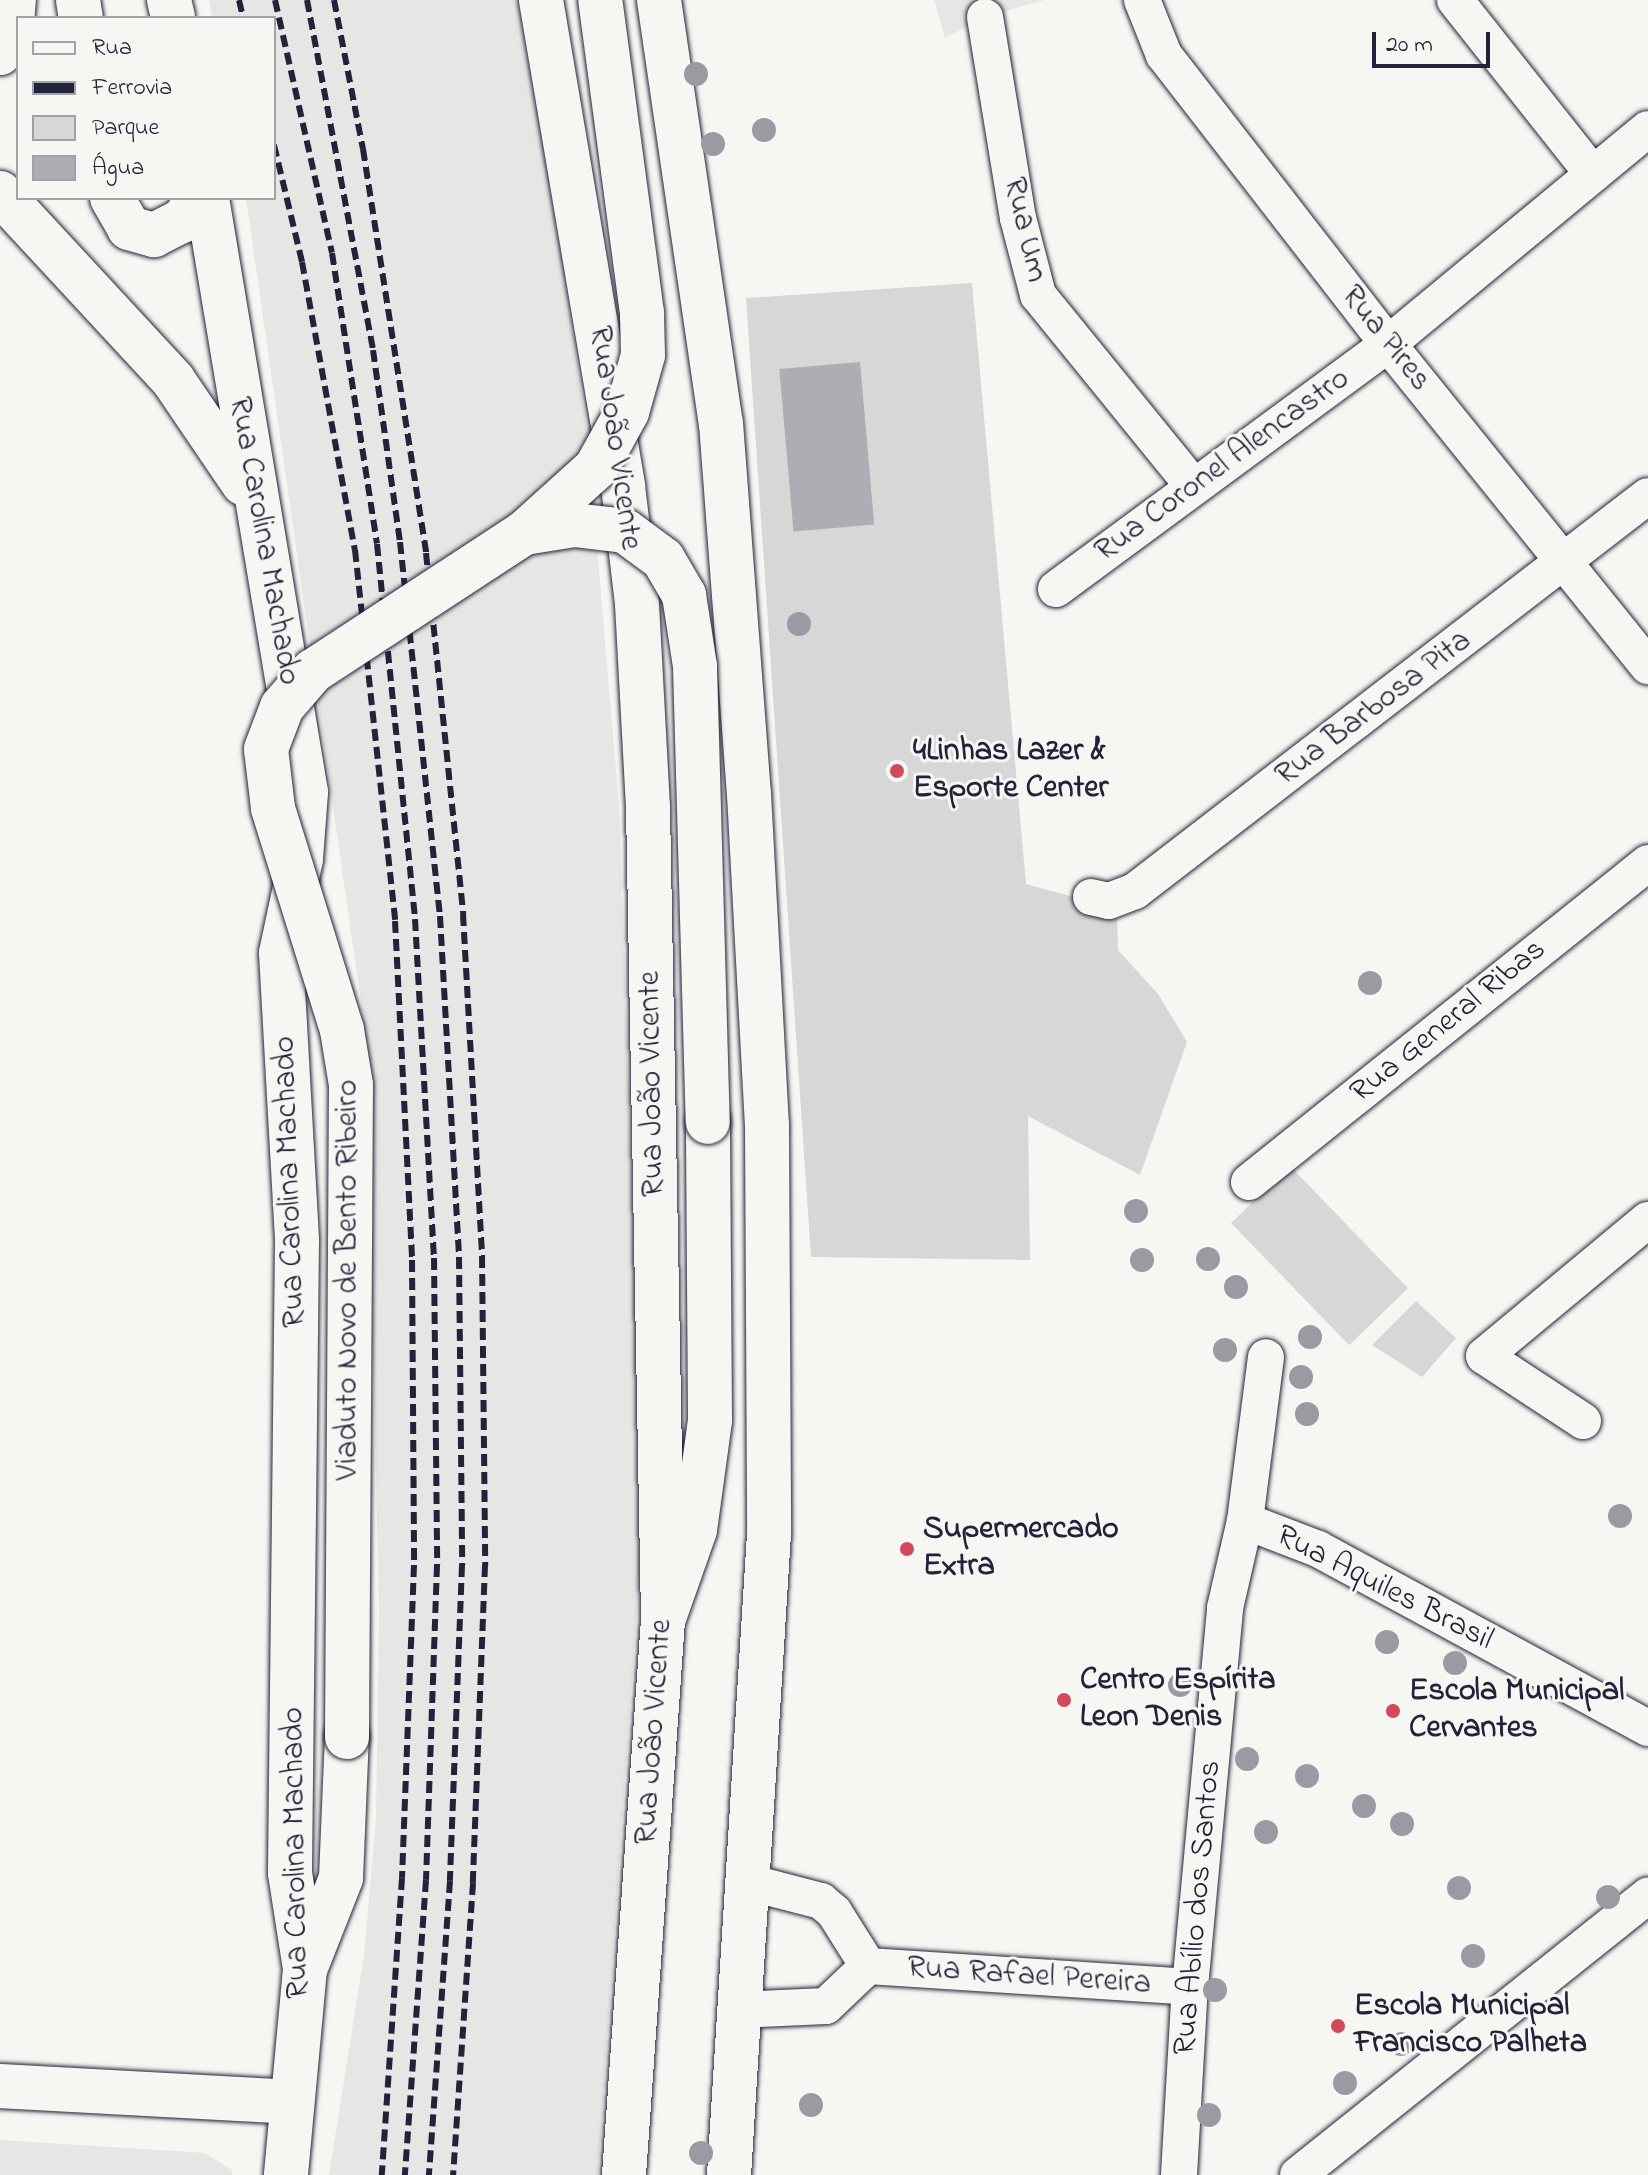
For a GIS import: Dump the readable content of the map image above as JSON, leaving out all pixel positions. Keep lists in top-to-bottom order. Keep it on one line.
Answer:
{"streets":{"main road":["Rua João Vicente","Rua Carolina Machado","Viaduto Novo de Bento Ribeiro"],"street":["Rua Um","Rua Pires","Rua Coronel Alencastro","Rua Barbosa Pita","Rua General Ribas","Rua Aquiles Brasil","Rua Abílio dos Santos","Rua Rafael Pereira"]},"crossings":[["Rua Um","Rua Coronel Alencastro"],["Rua Pires","Rua Coronel Alencastro"],["Rua Pires","Rua Barbosa Pita"],["Rua João Vicente","Viaduto Novo de Bento Ribeiro"],["Rua Carolina Machado","Viaduto Novo de Bento Ribeiro"],["Rua Aquiles Brasil","Rua Abílio dos Santos"],["Rua Abílio dos Santos","Rua Rafael Pereira"]],"places":["4Linhas Lazer & Esporte Center","Supermercado Extra","Centro Espírita Leon Denis","Escola Municipal Cervantes","Escola Municipal Francisco Palheta"],"legend":["Rua","Ferrovia","Parque","Água"],"scale_bar":"20 m"}
